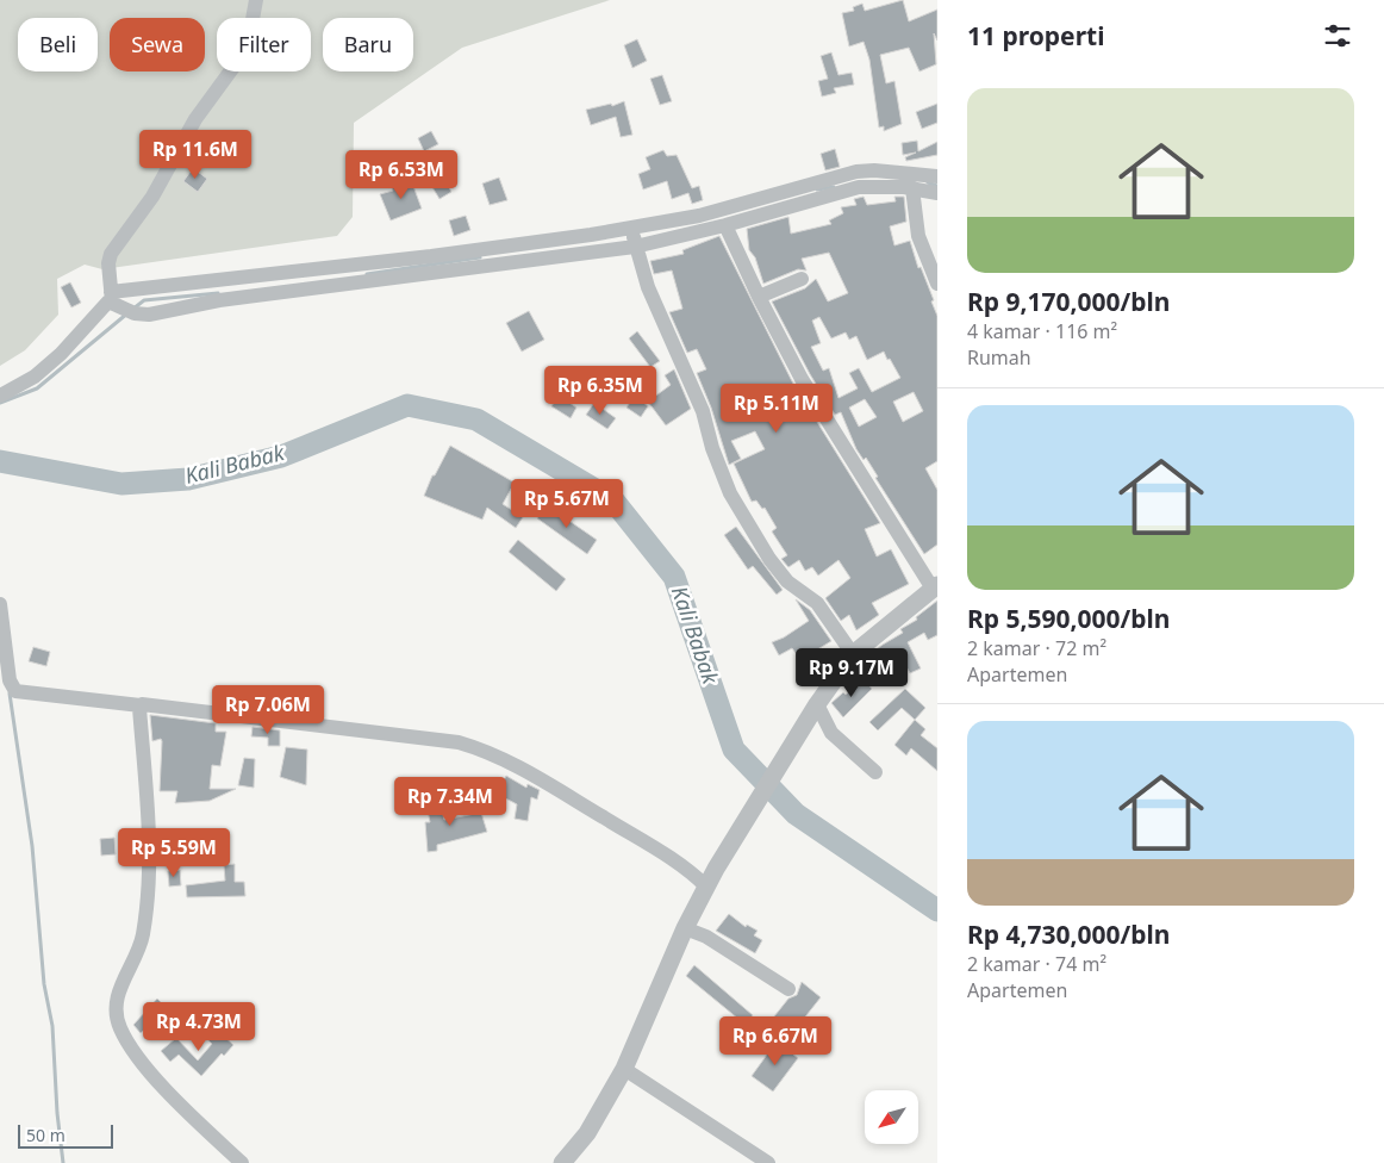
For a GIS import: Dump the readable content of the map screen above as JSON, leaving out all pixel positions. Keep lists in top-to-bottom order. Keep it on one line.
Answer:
{"water":["Kali Babak"],"scale_bar":"50 m","north":"bottom left","page":{"heading":"11 properti","chip":["Beli","Sewa","Filter","Baru"],"list":[{"name":"Rp 9,170,000/bln","note":"4 kamar · 116 m² · Rumah"},{"name":"Rp 5,590,000/bln","note":"2 kamar · 72 m² · Apartemen"},{"name":"Rp 4,730,000/bln","note":"2 kamar · 74 m² · Apartemen"}],"price":["Rp 11.6M","Rp 6.53M","Rp 6.35M","Rp 5.11M","Rp 5.67M","Rp 9.17M","Rp 7.06M","Rp 7.34M","Rp 5.59M","Rp 4.73M","Rp 6.67M"],"scale":"50 m"}}
